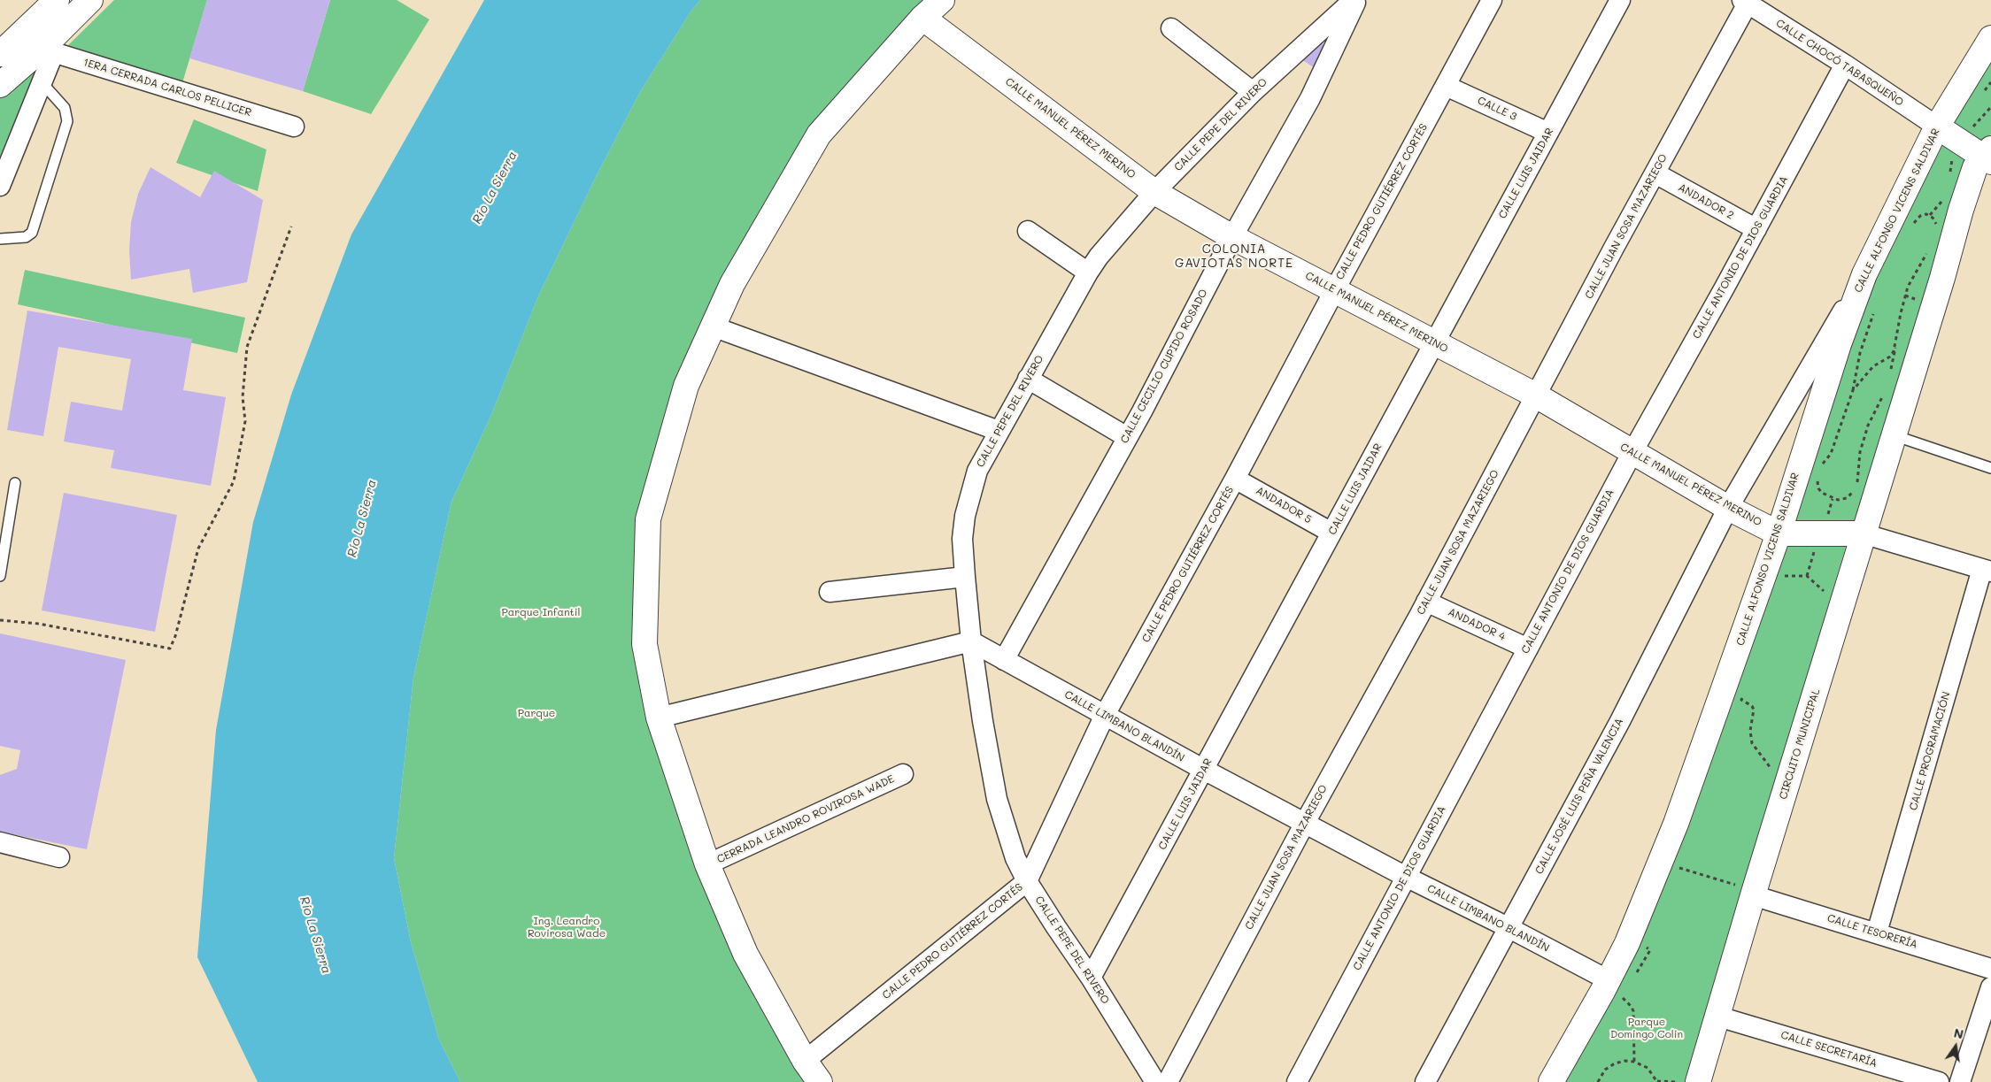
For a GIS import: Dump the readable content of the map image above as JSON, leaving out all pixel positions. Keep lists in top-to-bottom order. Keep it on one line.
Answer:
{"streets":{"main road":["CALLE MANUEL PÉREZ MERINO","CALLE ALFONSO VICENS SALDIVAR","CIRCUITO MUNICIPAL"],"street":["CALLE CHOCÓ TABASQUEÑO","1ERA CERRADA CARLOS PELLICER","CALLE 3","CALLE PEPE DEL RIVERO","CALLE LUIS JAIDAR","CALLE PEDRO GUTIÉRREZ CORTÉS","ANDADOR 2","CALLE JUAN SOSA MAZARIEGO","CALLE ANTONIO DE DIOS GUARDIA","CALLE CECILIO CUPIDO ROSADO","ANDADOR 5","ANDADOR 4","CALLE LIMBANO BLANDÍN","CALLE PROGRAMACIÓN","CALLE JOSÉ LUIS PEÑA VALENCIA","CERRADA LEANDRO ROVIROSA WADE","CALLE TESORERÍA","CALLE SECRETARÍA"]},"crossings":[["CALLE CHOCÓ TABASQUEÑO","CALLE ALFONSO VICENS SALDIVAR"],["CALLE CHOCÓ TABASQUEÑO","CALLE JUAN SOSA MAZARIEGO"],["CALLE CHOCÓ TABASQUEÑO","CALLE ANTONIO DE DIOS GUARDIA"],["CALLE 3","CALLE LUIS JAIDAR"],["CALLE 3","CALLE PEDRO GUTIÉRREZ CORTÉS"],["CALLE PEPE DEL RIVERO","CALLE MANUEL PÉREZ MERINO"],["CALLE PEPE DEL RIVERO","CALLE LUIS JAIDAR"],["CALLE PEPE DEL RIVERO","CALLE PEDRO GUTIÉRREZ CORTÉS"],["CALLE PEPE DEL RIVERO","CALLE LIMBANO BLANDÍN"],["CALLE MANUEL PÉREZ MERINO","CALLE LUIS JAIDAR"],["CALLE MANUEL PÉREZ MERINO","CALLE PEDRO GUTIÉRREZ CORTÉS"],["CALLE MANUEL PÉREZ MERINO","CALLE ALFONSO VICENS SALDIVAR"],["CALLE MANUEL PÉREZ MERINO","CALLE JUAN SOSA MAZARIEGO"],["CALLE MANUEL PÉREZ MERINO","CALLE ANTONIO DE DIOS GUARDIA"],["CALLE MANUEL PÉREZ MERINO","CALLE CECILIO CUPIDO ROSADO"],["CALLE MANUEL PÉREZ MERINO","CIRCUITO MUNICIPAL"],["CALLE MANUEL PÉREZ MERINO","CALLE JOSÉ LUIS PEÑA VALENCIA"],["CALLE LUIS JAIDAR","ANDADOR 5"],["CALLE LUIS JAIDAR","CALLE LIMBANO BLANDÍN"],["CALLE PEDRO GUTIÉRREZ CORTÉS","ANDADOR 5"],["CALLE PEDRO GUTIÉRREZ CORTÉS","CALLE LIMBANO BLANDÍN"],["ANDADOR 2","CALLE JUAN SOSA MAZARIEGO"],["ANDADOR 2","CALLE ANTONIO DE DIOS GUARDIA"],["CALLE ALFONSO VICENS SALDIVAR","CALLE LIMBANO BLANDÍN"],["CALLE ALFONSO VICENS SALDIVAR","CALLE JOSÉ LUIS PEÑA VALENCIA"],["CALLE JUAN SOSA MAZARIEGO","ANDADOR 4"],["CALLE JUAN SOSA MAZARIEGO","CALLE LIMBANO BLANDÍN"],["CALLE ANTONIO DE DIOS GUARDIA","ANDADOR 4"],["CALLE ANTONIO DE DIOS GUARDIA","CALLE LIMBANO BLANDÍN"],["CALLE CECILIO CUPIDO ROSADO","CALLE LIMBANO BLANDÍN"],["CALLE LIMBANO BLANDÍN","CALLE JOSÉ LUIS PEÑA VALENCIA"],["CIRCUITO MUNICIPAL","CALLE TESORERÍA"],["CIRCUITO MUNICIPAL","CALLE SECRETARÍA"],["CALLE PROGRAMACIÓN","CALLE TESORERÍA"]],"districts":["COLONIA GAVIOTAS NORTE"],"water":["Río La Sierra"],"parks":["Parque Infantil","Parque","Ing. Leandro Rovirosa Wade","Parque Domingo Colin"],"north":"top"}
